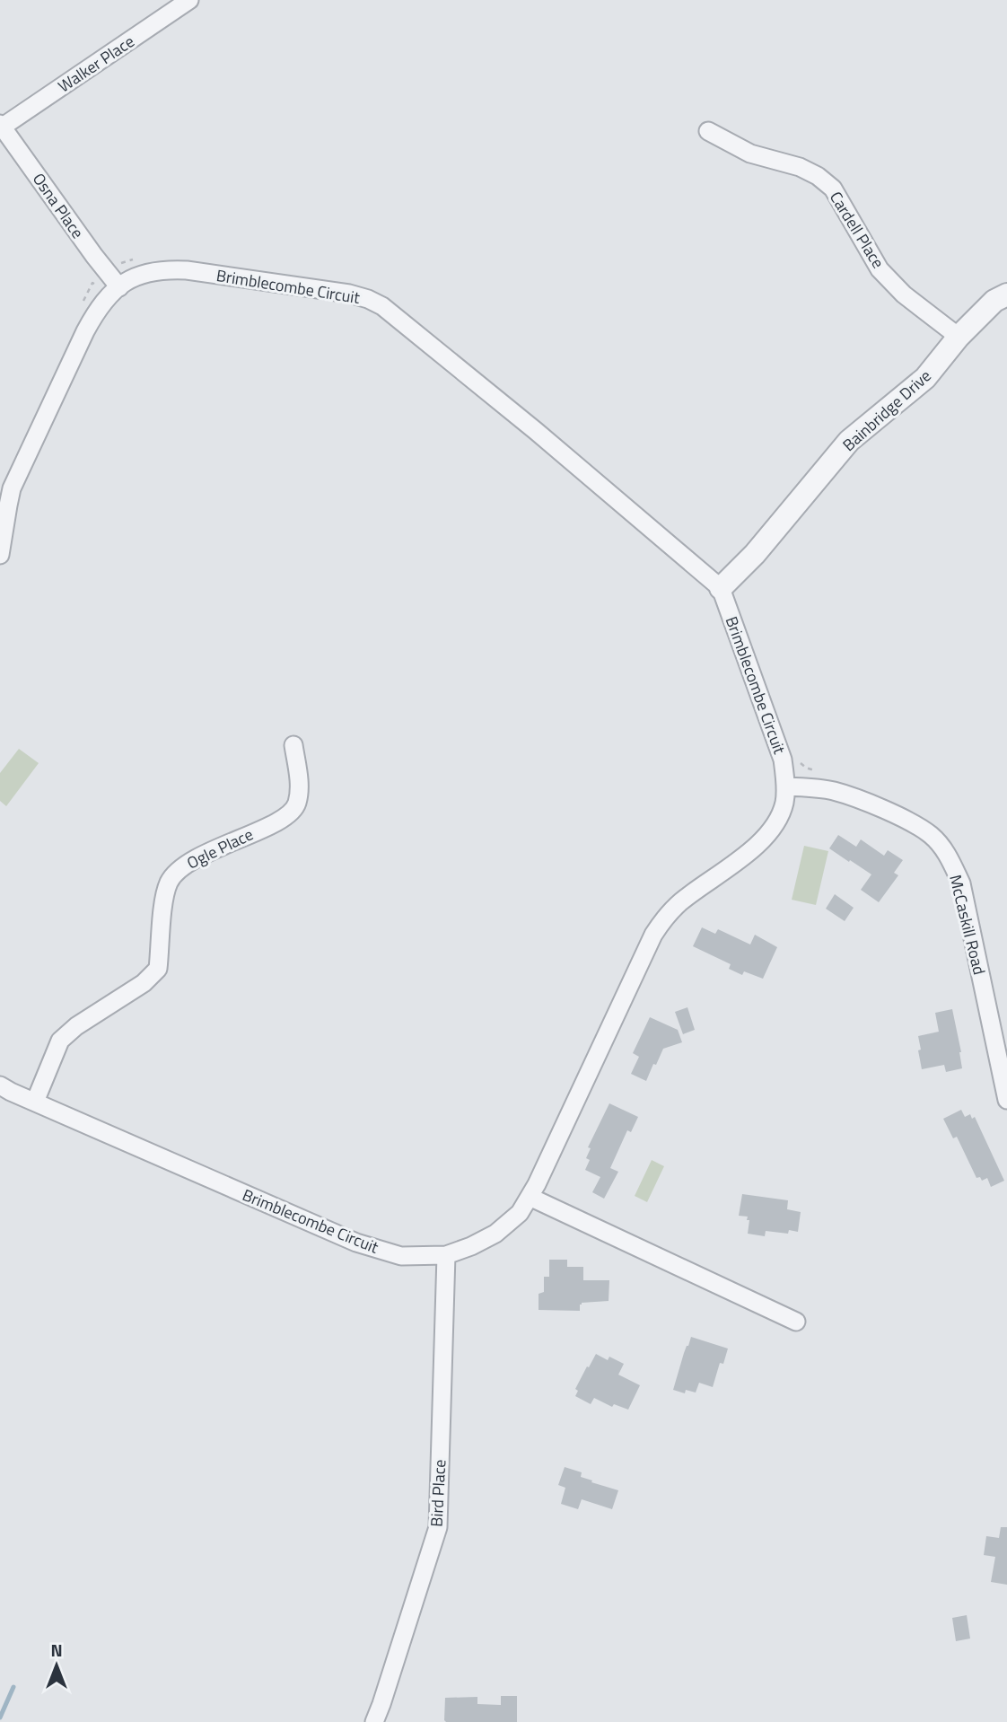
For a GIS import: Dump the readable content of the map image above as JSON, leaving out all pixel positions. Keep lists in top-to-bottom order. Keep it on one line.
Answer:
{"streets":{"street":["Walker Place","Osna Place","Cardell Place","Brimblecombe Circuit","Bainbridge Drive","Ogle Place","McCaskill Road","Bird Place"]},"crossings":[["Walker Place","Osna Place"],["Osna Place","Brimblecombe Circuit"],["Cardell Place","Bainbridge Drive"],["Brimblecombe Circuit","Bainbridge Drive"],["Brimblecombe Circuit","Ogle Place"],["Brimblecombe Circuit","McCaskill Road"],["Brimblecombe Circuit","Bird Place"]],"north":"top"}
